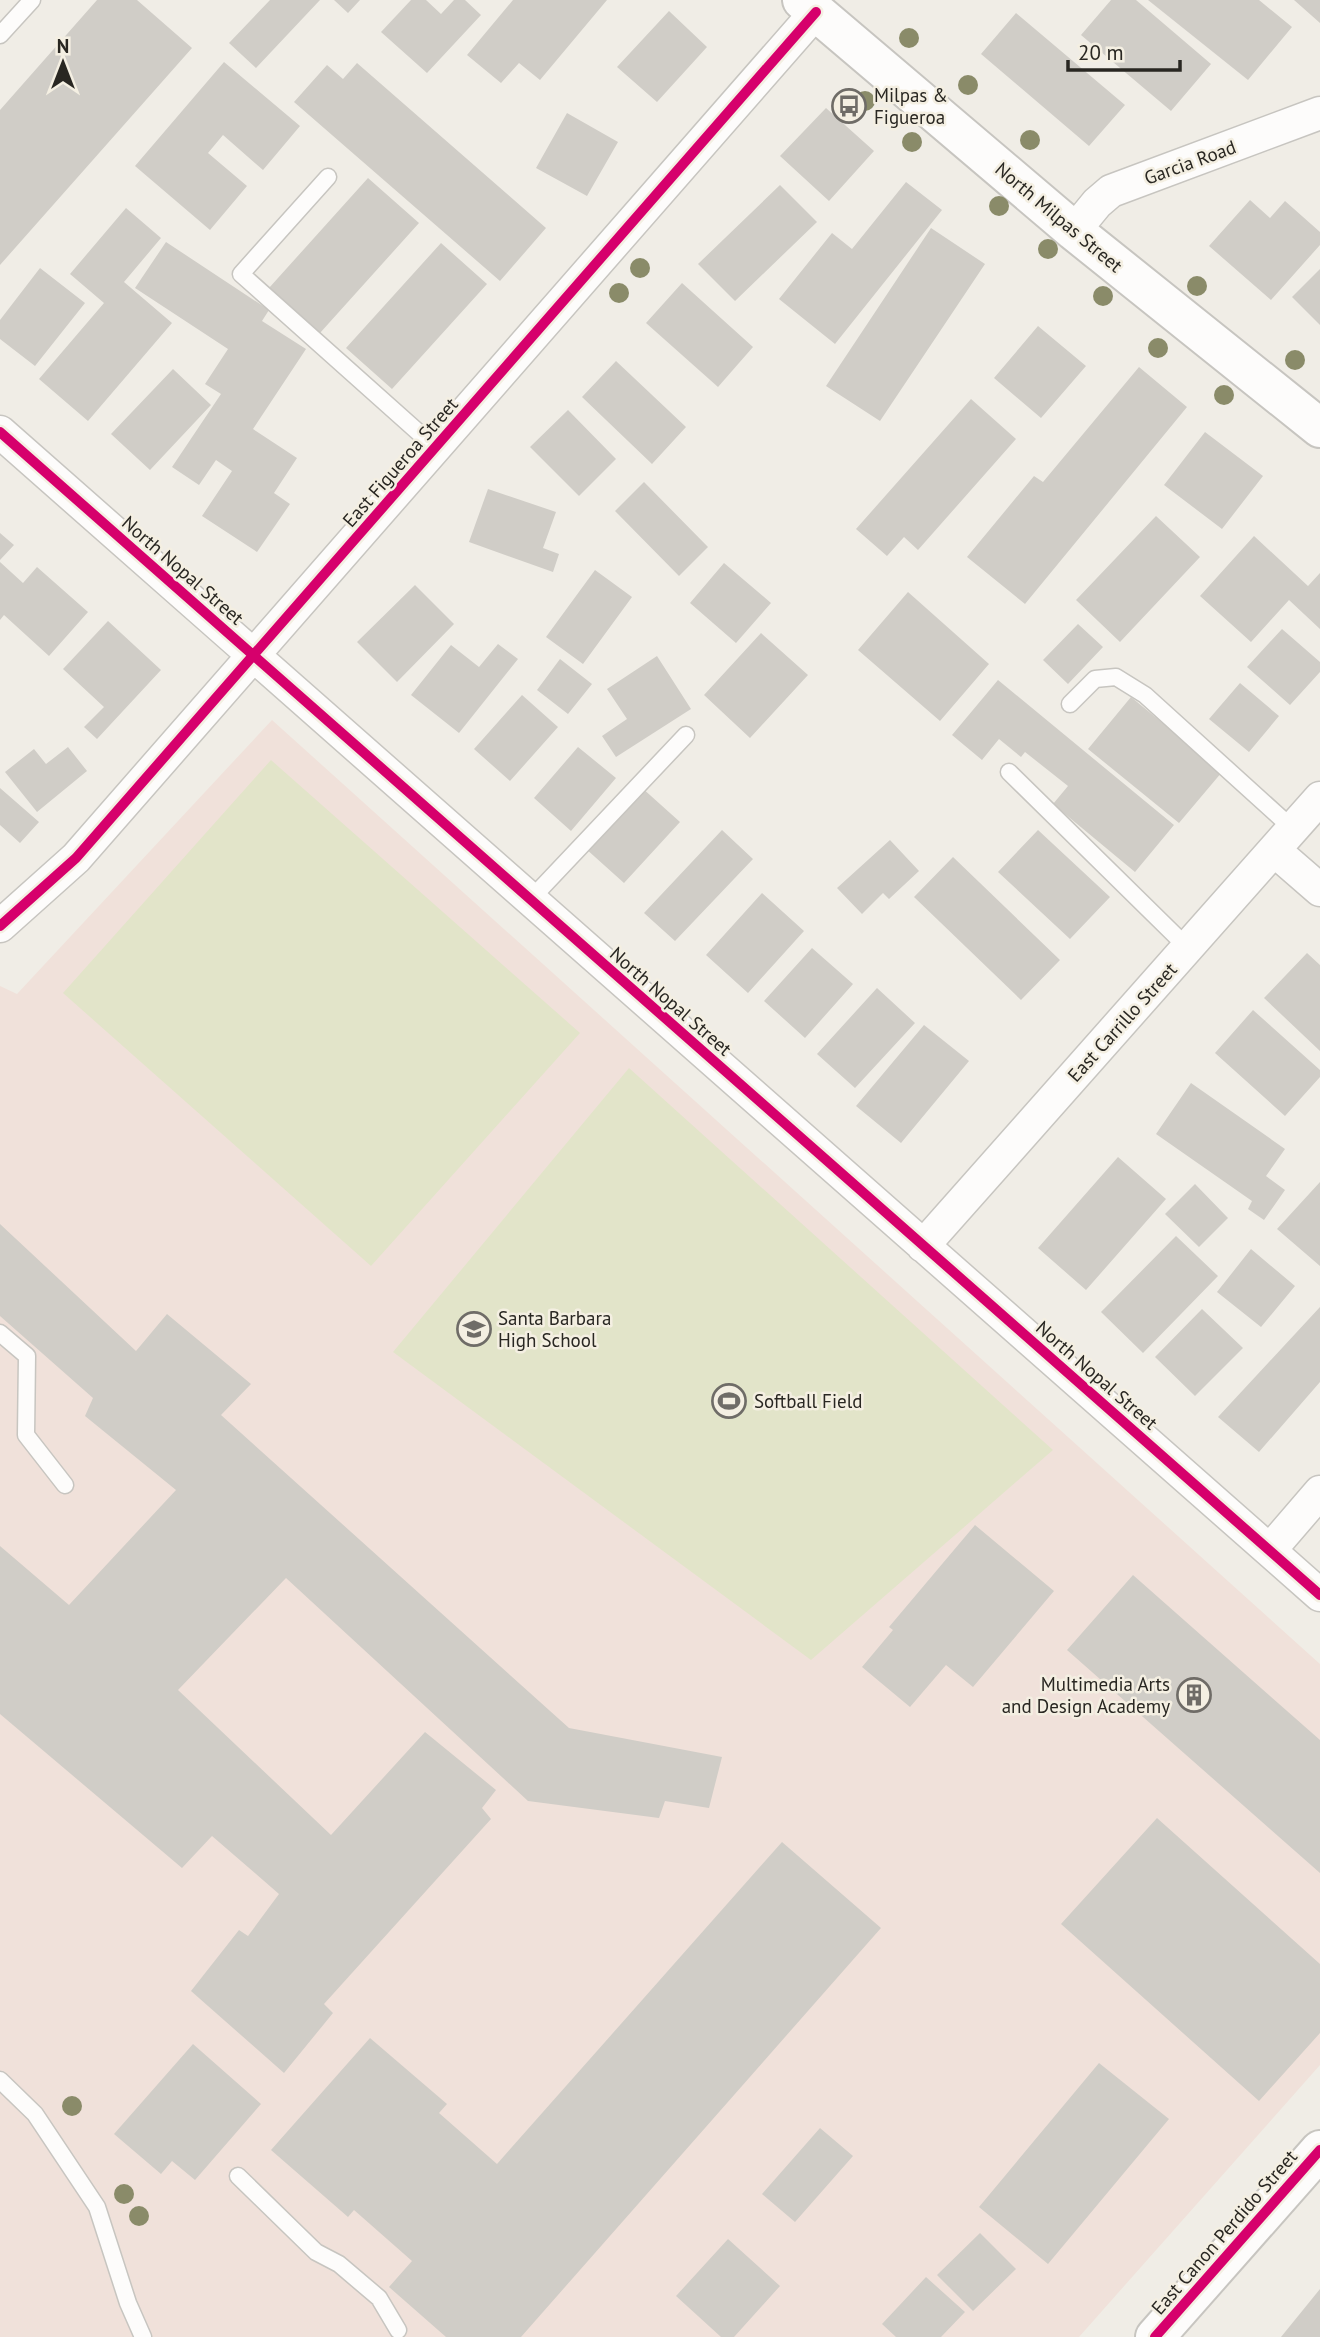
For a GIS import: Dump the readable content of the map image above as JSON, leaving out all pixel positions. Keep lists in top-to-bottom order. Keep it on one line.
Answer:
{"streets":{"main road":["North Milpas Street","East Canon Perdido Street"],"street":["Garcia Road","East Figueroa Street","North Nopal Street","East Carrillo Street"]},"crossings":[["Garcia Road","North Milpas Street"],["North Milpas Street","East Figueroa Street"],["East Figueroa Street","North Nopal Street"],["North Nopal Street","East Carrillo Street"]],"places":{"bus stop":["Milpas & Figueroa"],"school or university":["Santa Barbara High School"],"sports":["Softball Field"],"building":["Multimedia Arts and Design Academy"]},"scale_bar":"20 m","north":"top"}
